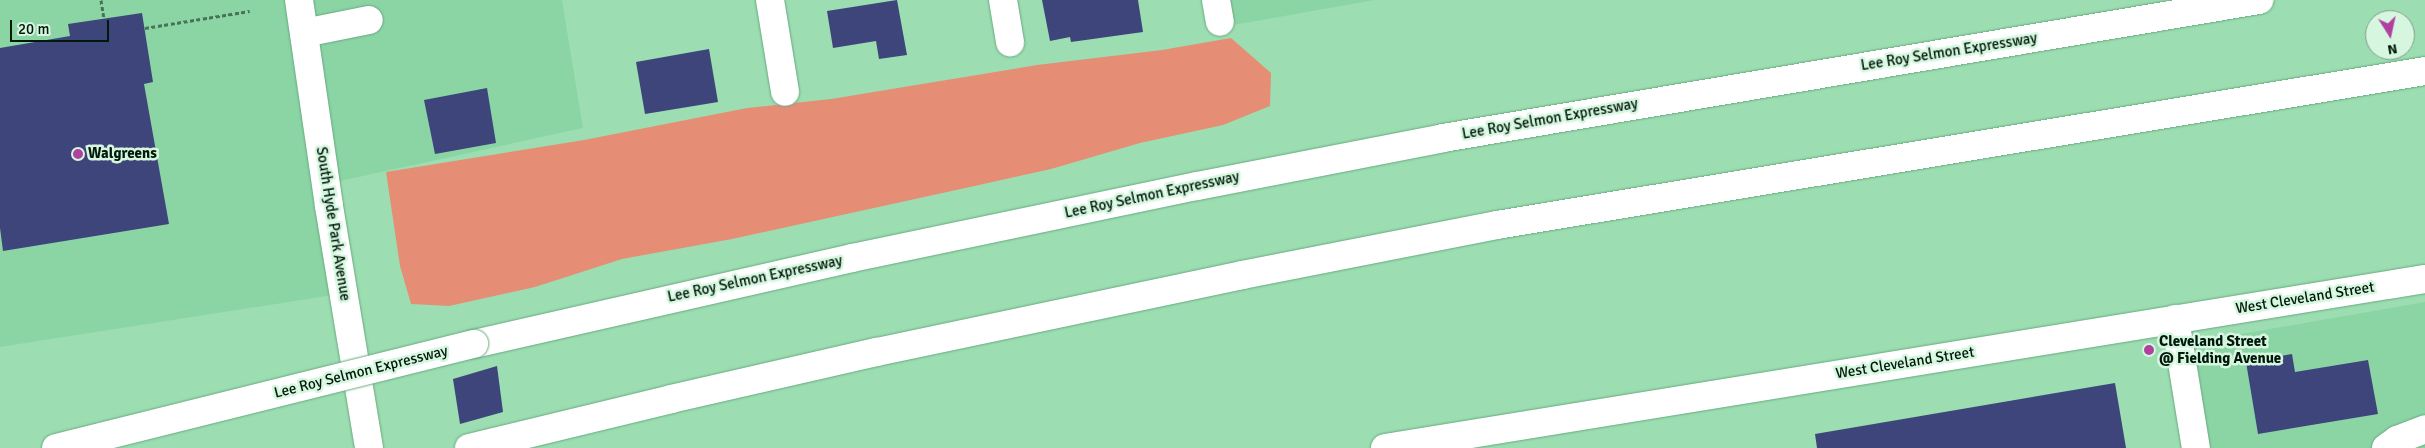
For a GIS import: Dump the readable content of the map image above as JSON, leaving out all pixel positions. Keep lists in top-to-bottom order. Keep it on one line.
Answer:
{"streets":{"main road":["Lee Roy Selmon Expressway","South Hyde Park Avenue","West Cleveland Street"]},"places":["Walgreens","Cleveland Street @ Fielding Avenue"],"scale_bar":"20 m","north":"bottom"}
